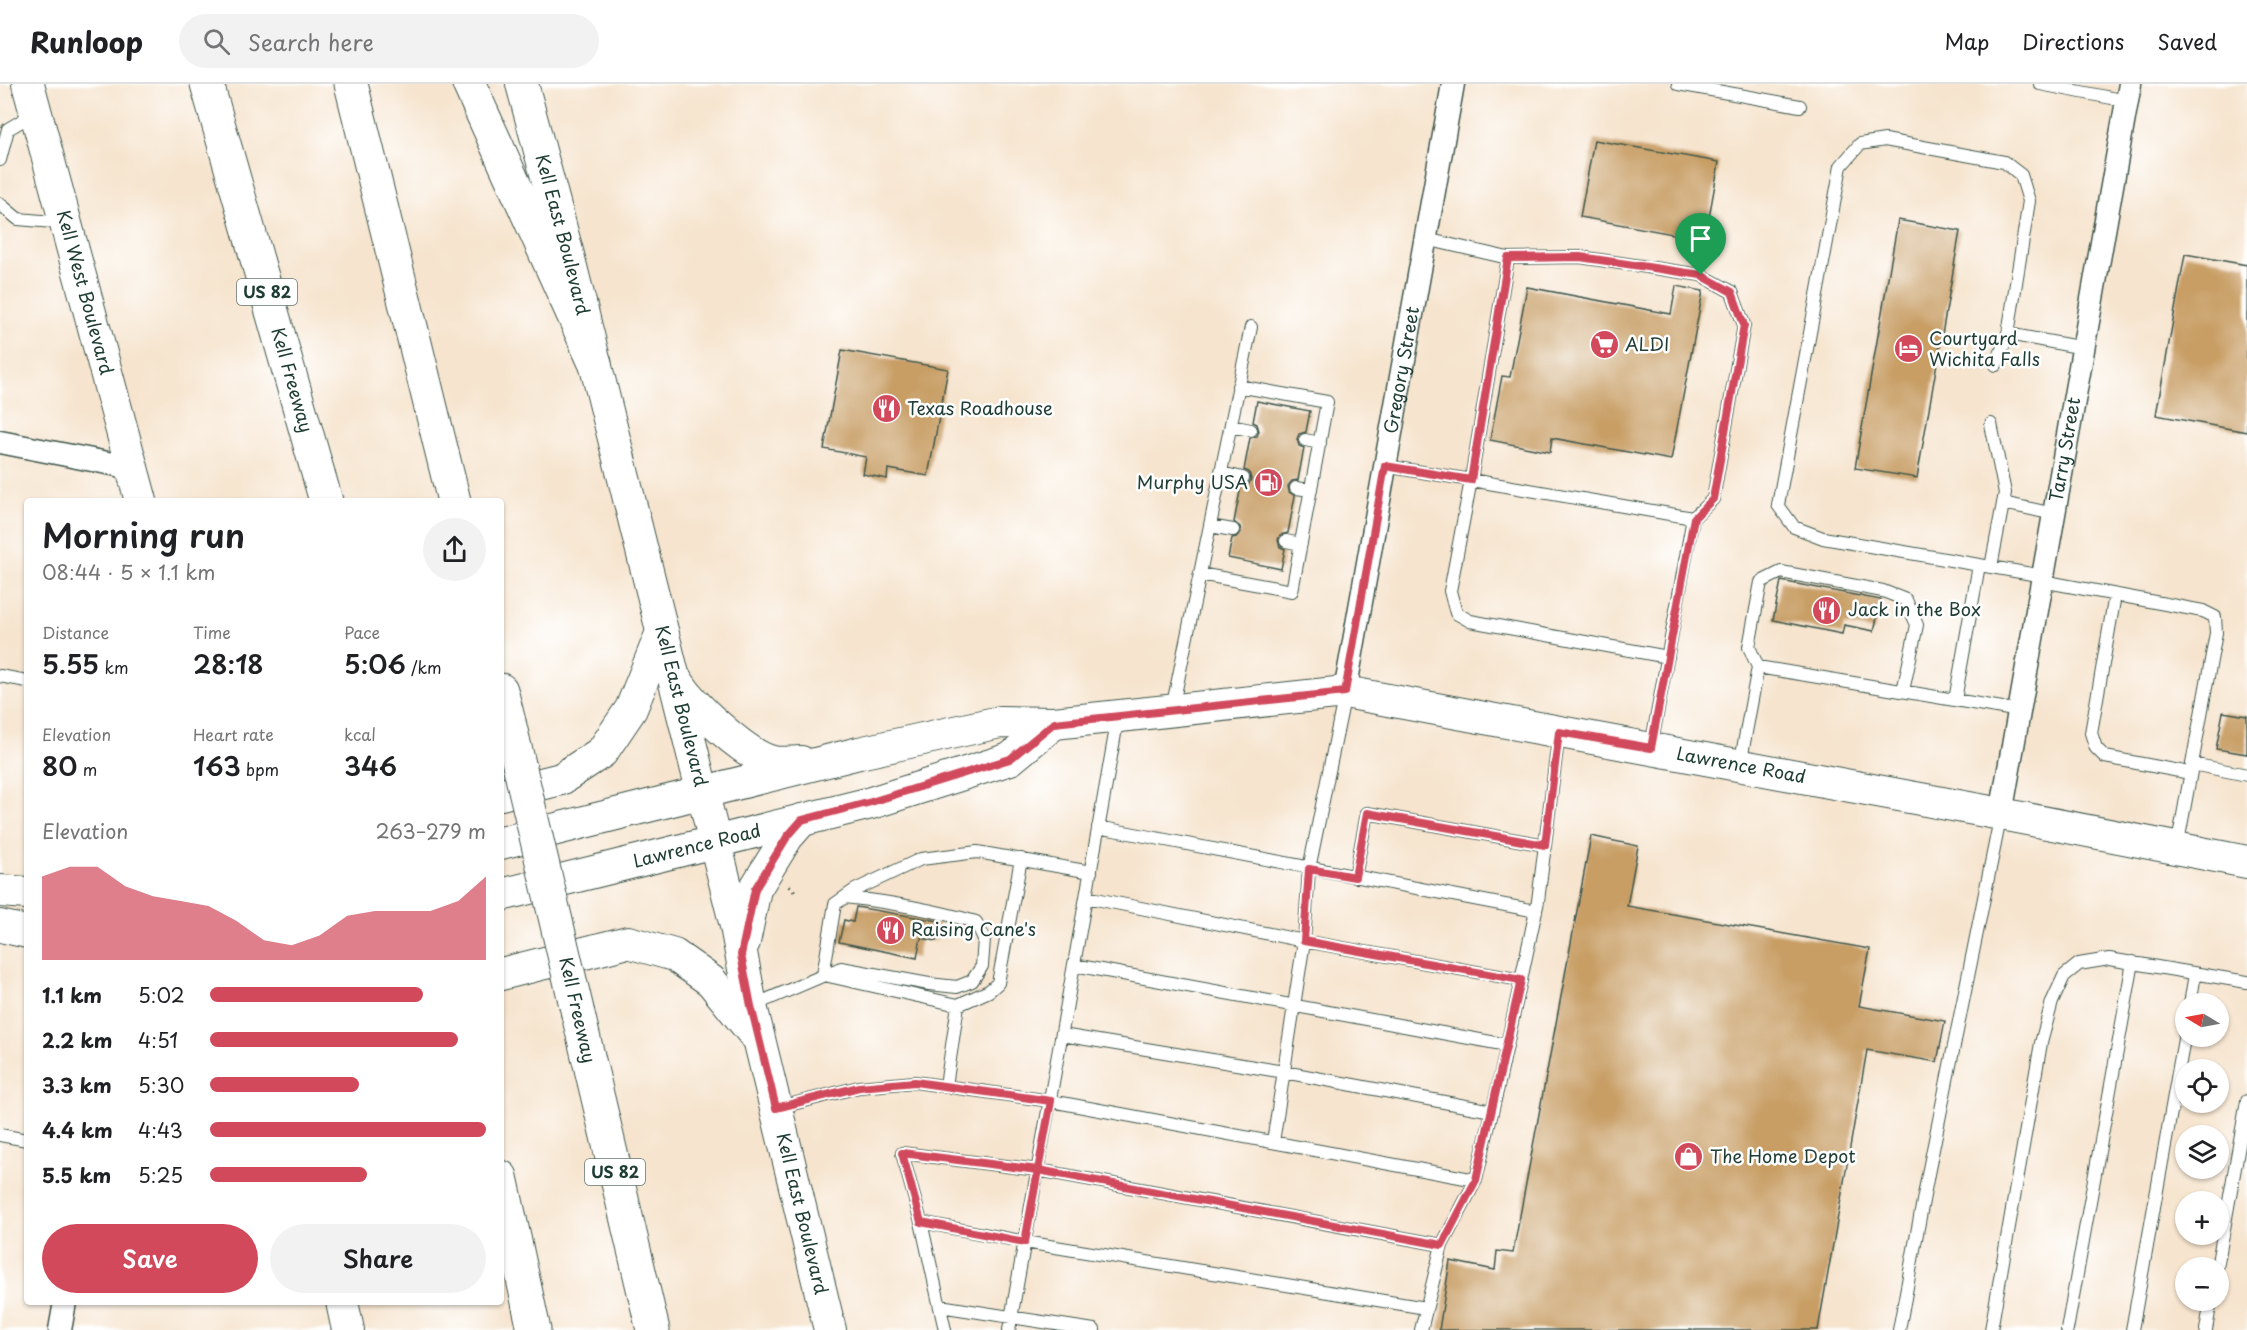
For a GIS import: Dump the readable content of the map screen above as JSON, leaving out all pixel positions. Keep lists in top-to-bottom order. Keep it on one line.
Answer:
{"streets":{"highway":["US 82","Kell Freeway"],"main road":["Kell East Boulevard","Kell West Boulevard","Lawrence Road"],"street":["Gregory Street","Tarry Street"]},"crossings":[["Kell East Boulevard","Lawrence Road"],["Gregory Street","Lawrence Road"],["Tarry Street","Lawrence Road"]],"places":{"supermarket":["ALDI"],"hotel":["Courtyard Wichita Falls"],"restaurant":["Texas Roadhouse","Jack in the Box","Raising Cane's"],"fuel station":["Murphy USA"],"shop":["The Home Depot"]},"north":"left","page":{"header":"Runloop","search":"Search here","nav":["Map","Directions","Saved"],"heading":["Morning run","08:44 · 5 × 1.1 km"],"stats":[["Distance","5.55 km"],["Time","28:18"],["Pace","5:06 /km"],["Elevation","80 m"],["Heart rate","163 bpm"],["kcal","346"]],"chart":["Elevation","263–279 m"],"list":[{"name":"1.1 km","note":"5:02"},{"name":"2.2 km","note":"4:51"},{"name":"3.3 km","note":"5:30"},{"name":"4.4 km","note":"4:43"},{"name":"5.5 km","note":"5:25"}],"map_buttons":["+","−"],"buttons":["Save","Share"]}}
